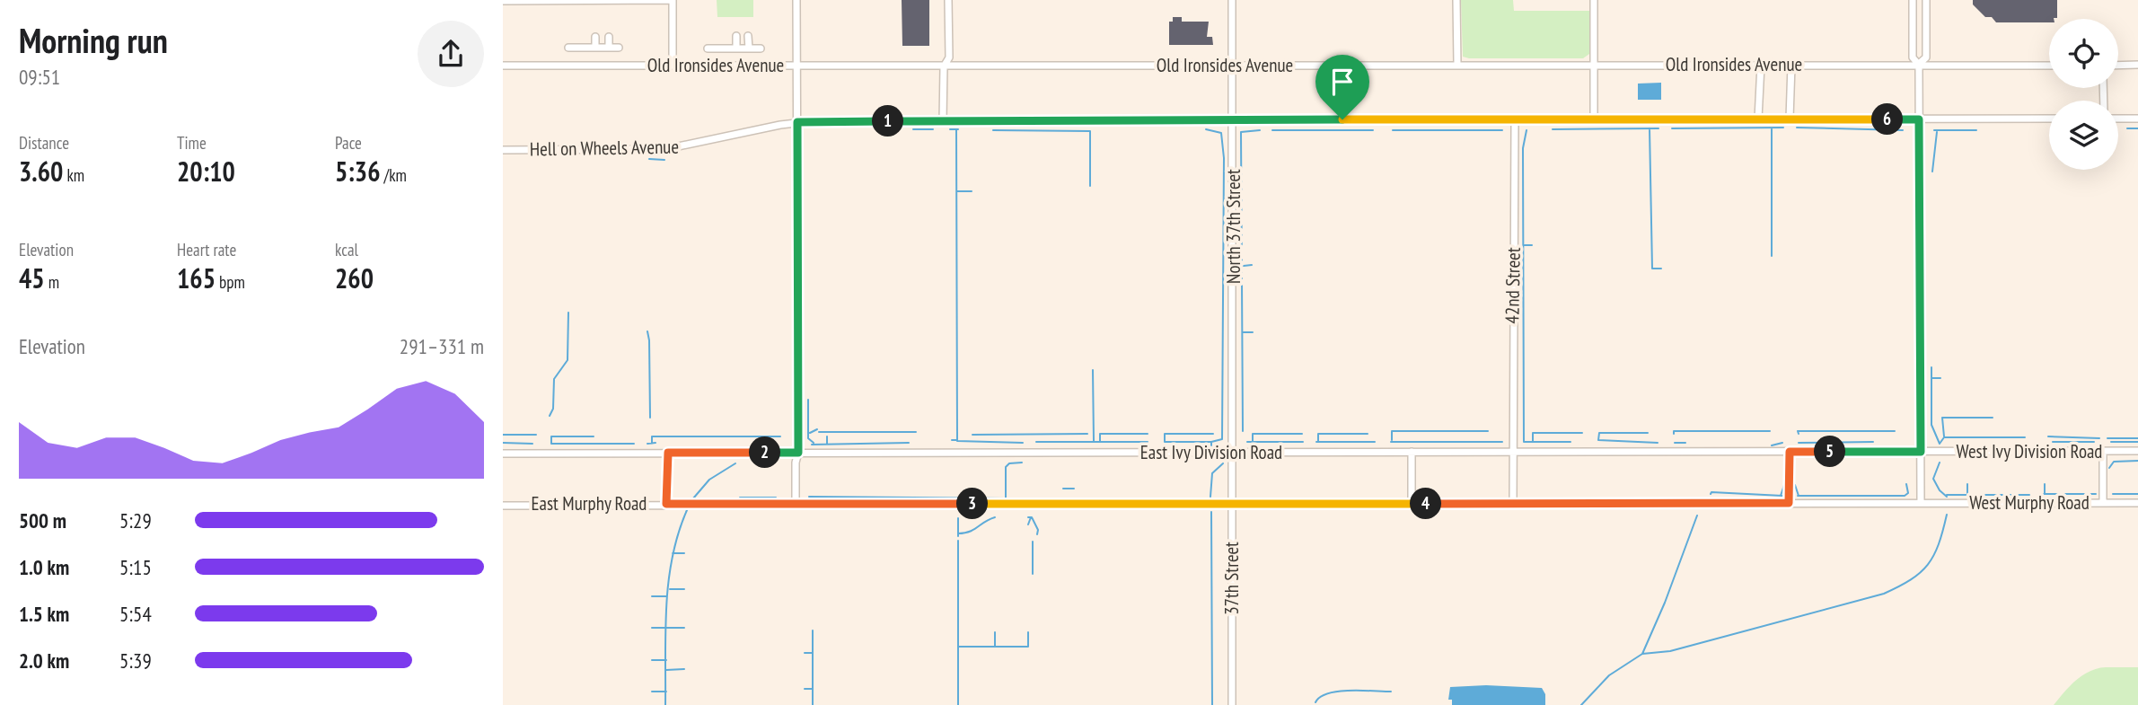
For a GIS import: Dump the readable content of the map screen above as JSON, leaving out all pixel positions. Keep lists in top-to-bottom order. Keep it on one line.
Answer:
{"streets":{"street":["Old Ironsides Avenue","Hell on Wheels Avenue","North 37th Street","42nd Street","West Ivy Division Road","East Ivy Division Road","West Murphy Road","East Murphy Road","37th Street"]},"crossings":[["Old Ironsides Avenue","North 37th Street"],["Hell on Wheels Avenue","North 37th Street"],["Hell on Wheels Avenue","42nd Street"],["North 37th Street","East Ivy Division Road"],["North 37th Street","37th Street"],["42nd Street","East Ivy Division Road"],["42nd Street","East Murphy Road"],["West Ivy Division Road","East Ivy Division Road"],["East Ivy Division Road","37th Street"],["West Murphy Road","East Murphy Road"],["East Murphy Road","37th Street"]],"page":{"heading":["Morning run","09:51"],"pins":["6","1","5","2","3","4"],"stats":[["Distance","3.60 km"],["Time","20:10"],["Pace","5:36 /km"],["Elevation","45 m"],["Heart rate","165 bpm"],["kcal","260"]],"chart":["Elevation","291–331 m"],"list":[{"name":"500 m","note":"5:29"},{"name":"1.0 km","note":"5:15"},{"name":"1.5 km","note":"5:54"},{"name":"2.0 km","note":"5:39"}]}}
